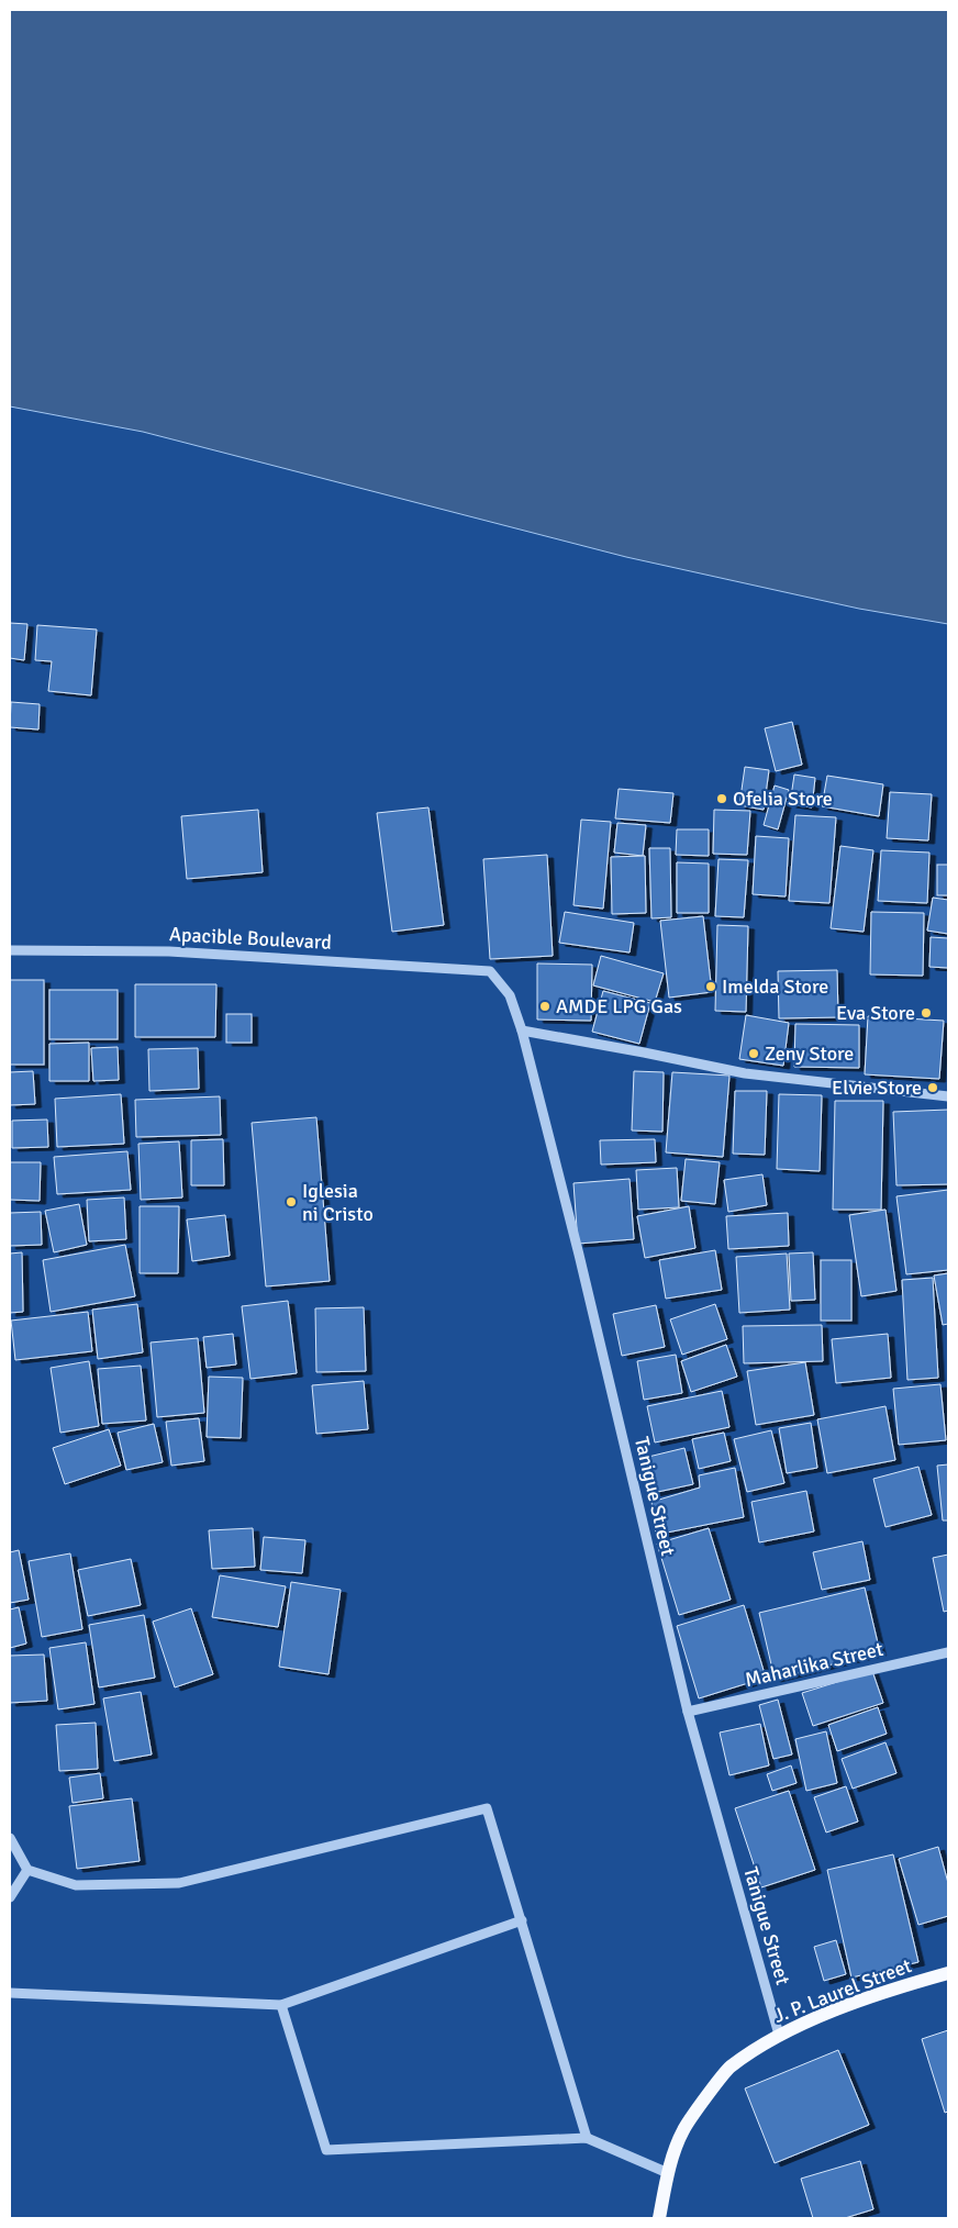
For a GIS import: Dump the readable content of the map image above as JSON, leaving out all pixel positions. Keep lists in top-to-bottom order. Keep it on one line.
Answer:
{"streets":{"main road":["J. P. Laurel Street"],"street":["Apacible Boulevard","Tanigue Street","Maharlika Street"]},"crossings":[["Apacible Boulevard","Tanigue Street"],["Tanigue Street","Maharlika Street"],["Tanigue Street","J. P. Laurel Street"]],"places":["Ofelia Store","Imelda Store","AMDE LPG Gas","Eva Store","Zeny Store","Elvie Store","Iglesia ni Cristo"]}
